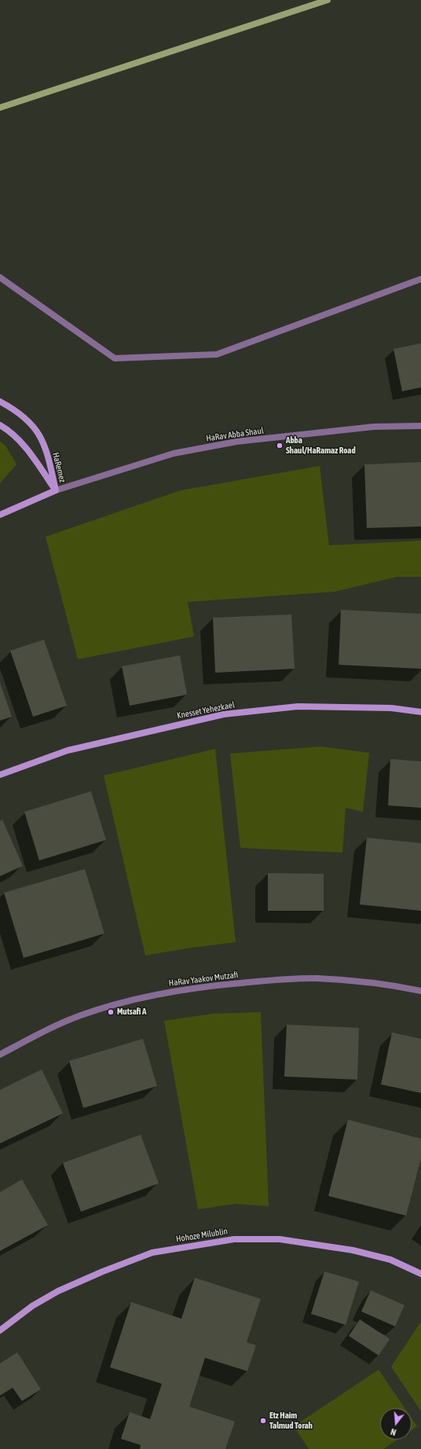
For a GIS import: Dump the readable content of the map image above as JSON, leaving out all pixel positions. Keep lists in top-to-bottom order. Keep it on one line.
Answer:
{"streets":{"street":["HaRav Abba Shaul","HaRemez","Knesset Yehezkael","HaRav Yaakov Mutzafi","Hohoze Milublin"]},"crossings":[["HaRav Abba Shaul","HaRemez"]],"places":["Abba Shaul/HaRamaz Road","Mutsafi A","Etz Haim Talmud Torah"],"north":"bottom"}
